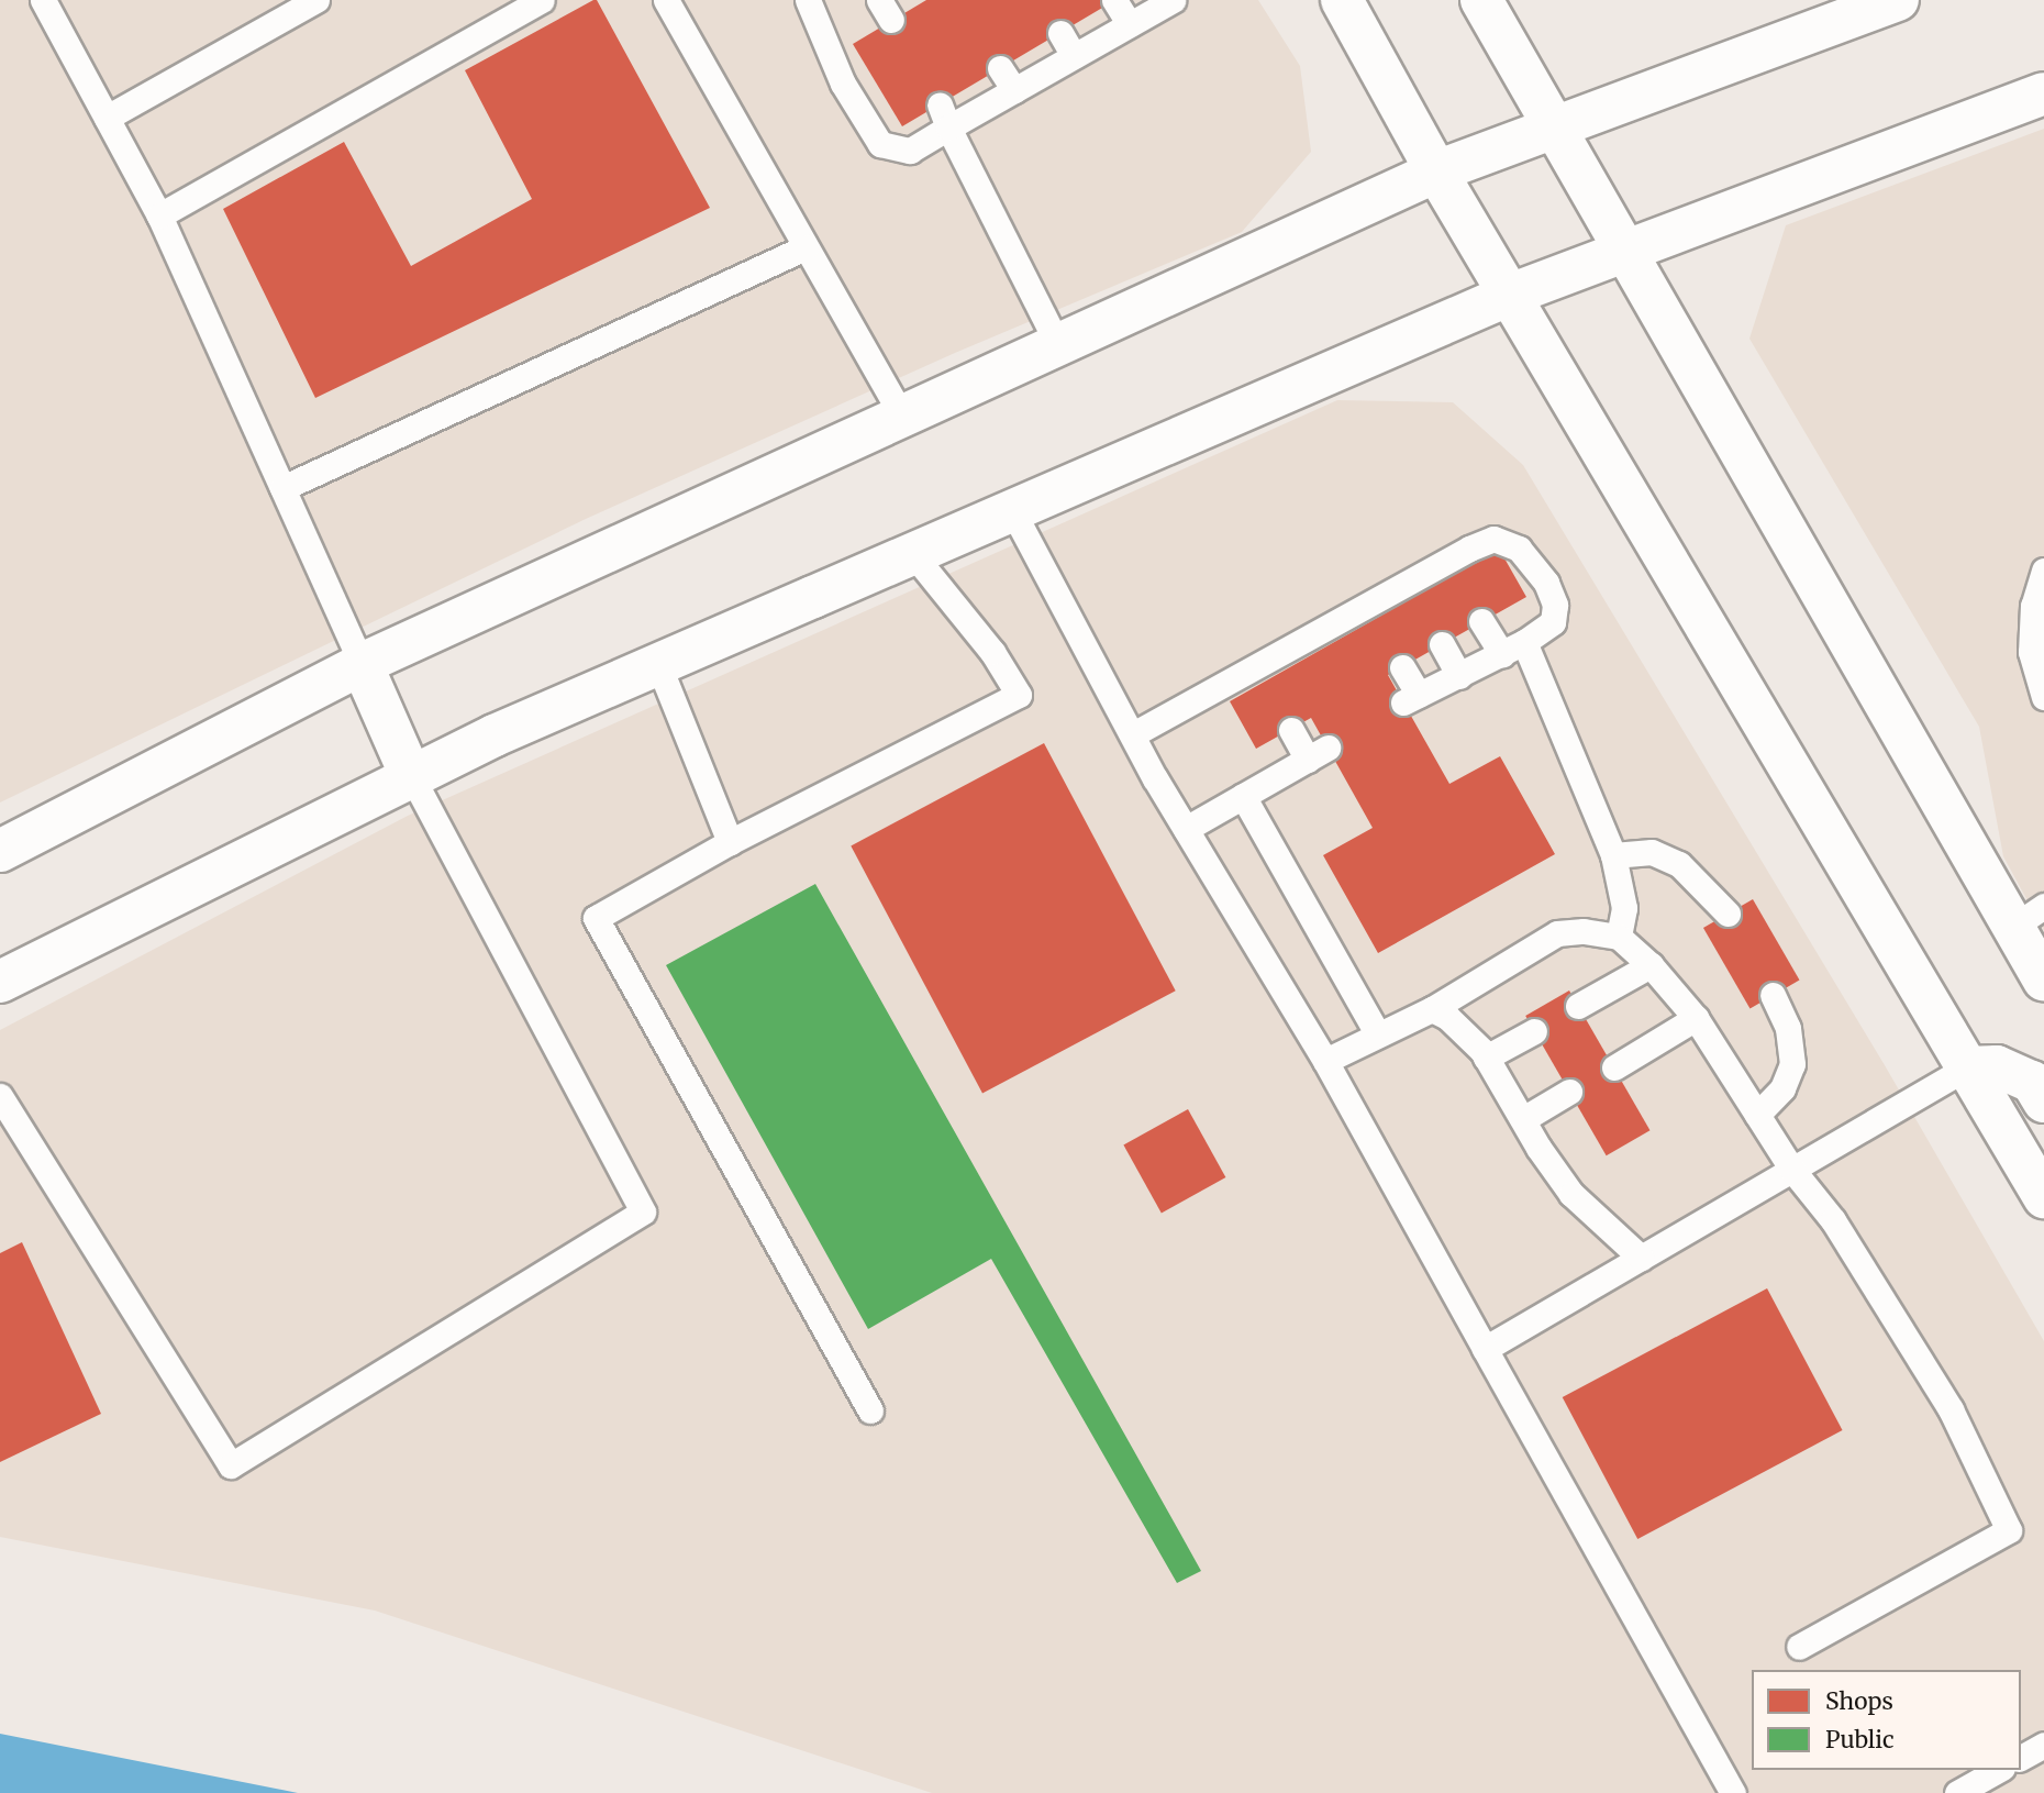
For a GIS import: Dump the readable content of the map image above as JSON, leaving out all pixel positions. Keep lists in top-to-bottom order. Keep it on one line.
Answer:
{"legend":["Shops","Public"]}
